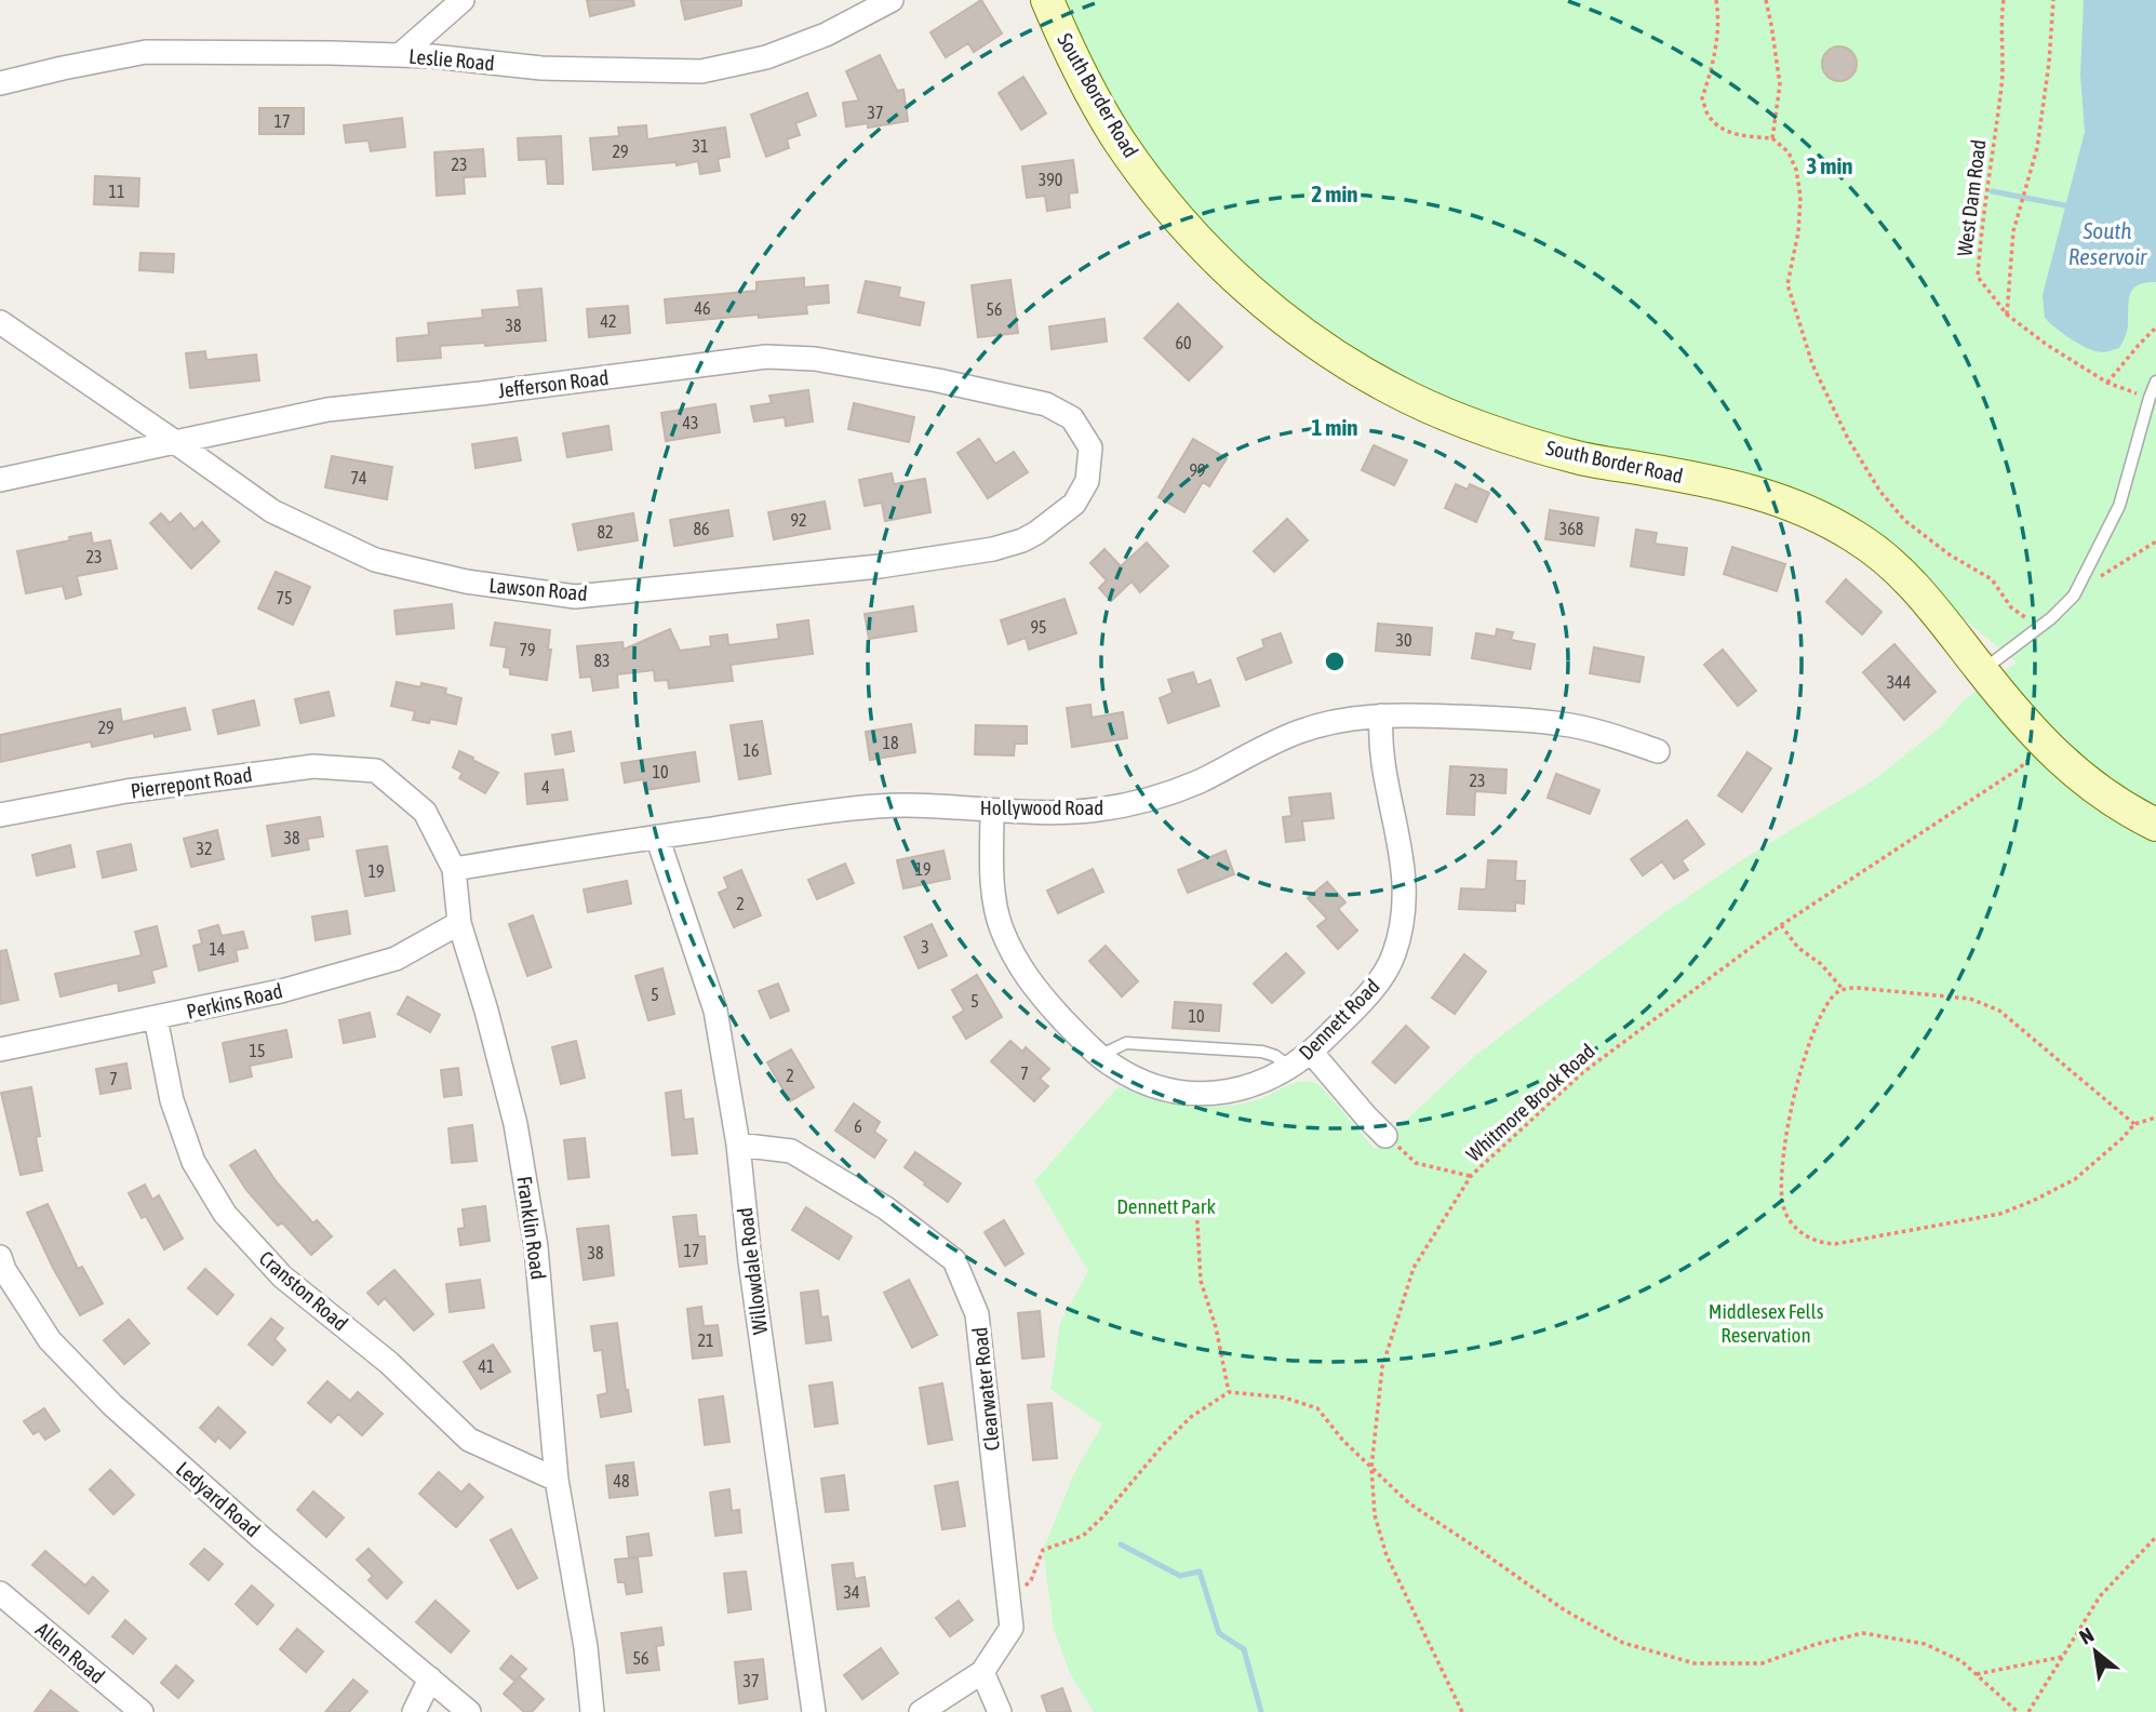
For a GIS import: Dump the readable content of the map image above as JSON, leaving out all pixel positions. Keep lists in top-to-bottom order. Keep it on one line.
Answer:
{"streets":{"main road":["South Border Road"],"street":["Leslie Road","Jefferson Road","Lawson Road","Pierrepont Road","Hollywood Road","Perkins Road","Dennett Road","Franklin Road","Willowdale Road","Cranston Road","Clearwater Road","Ledyard Road","Allen Road"],"path":["West Dam Road","Whitmore Brook Road"]},"crossings":[["South Border Road","Whitmore Brook Road"],["Jefferson Road","Lawson Road"],["Pierrepont Road","Franklin Road"],["Hollywood Road","Dennett Road"],["Hollywood Road","Franklin Road"],["Hollywood Road","Willowdale Road"],["Perkins Road","Franklin Road"],["Perkins Road","Cranston Road"],["Franklin Road","Cranston Road"],["Willowdale Road","Clearwater Road"]],"water":["South Reservoir"],"parks":["Dennett Park","Middlesex Fells Reservation"],"house_numbers":["37","17","31","29","23","390","11","46","56","42","38","60","43","99","74","92","86","368","82","23","75","95","30","79","83","344","29","18","16","10","23","4","38","32","19","19","2","3","14","5","5","10","15","7","2","7","6","17","38","21","41","48","34","56","37"],"north":"top left","rings":["3 min","2 min","1 min"]}
